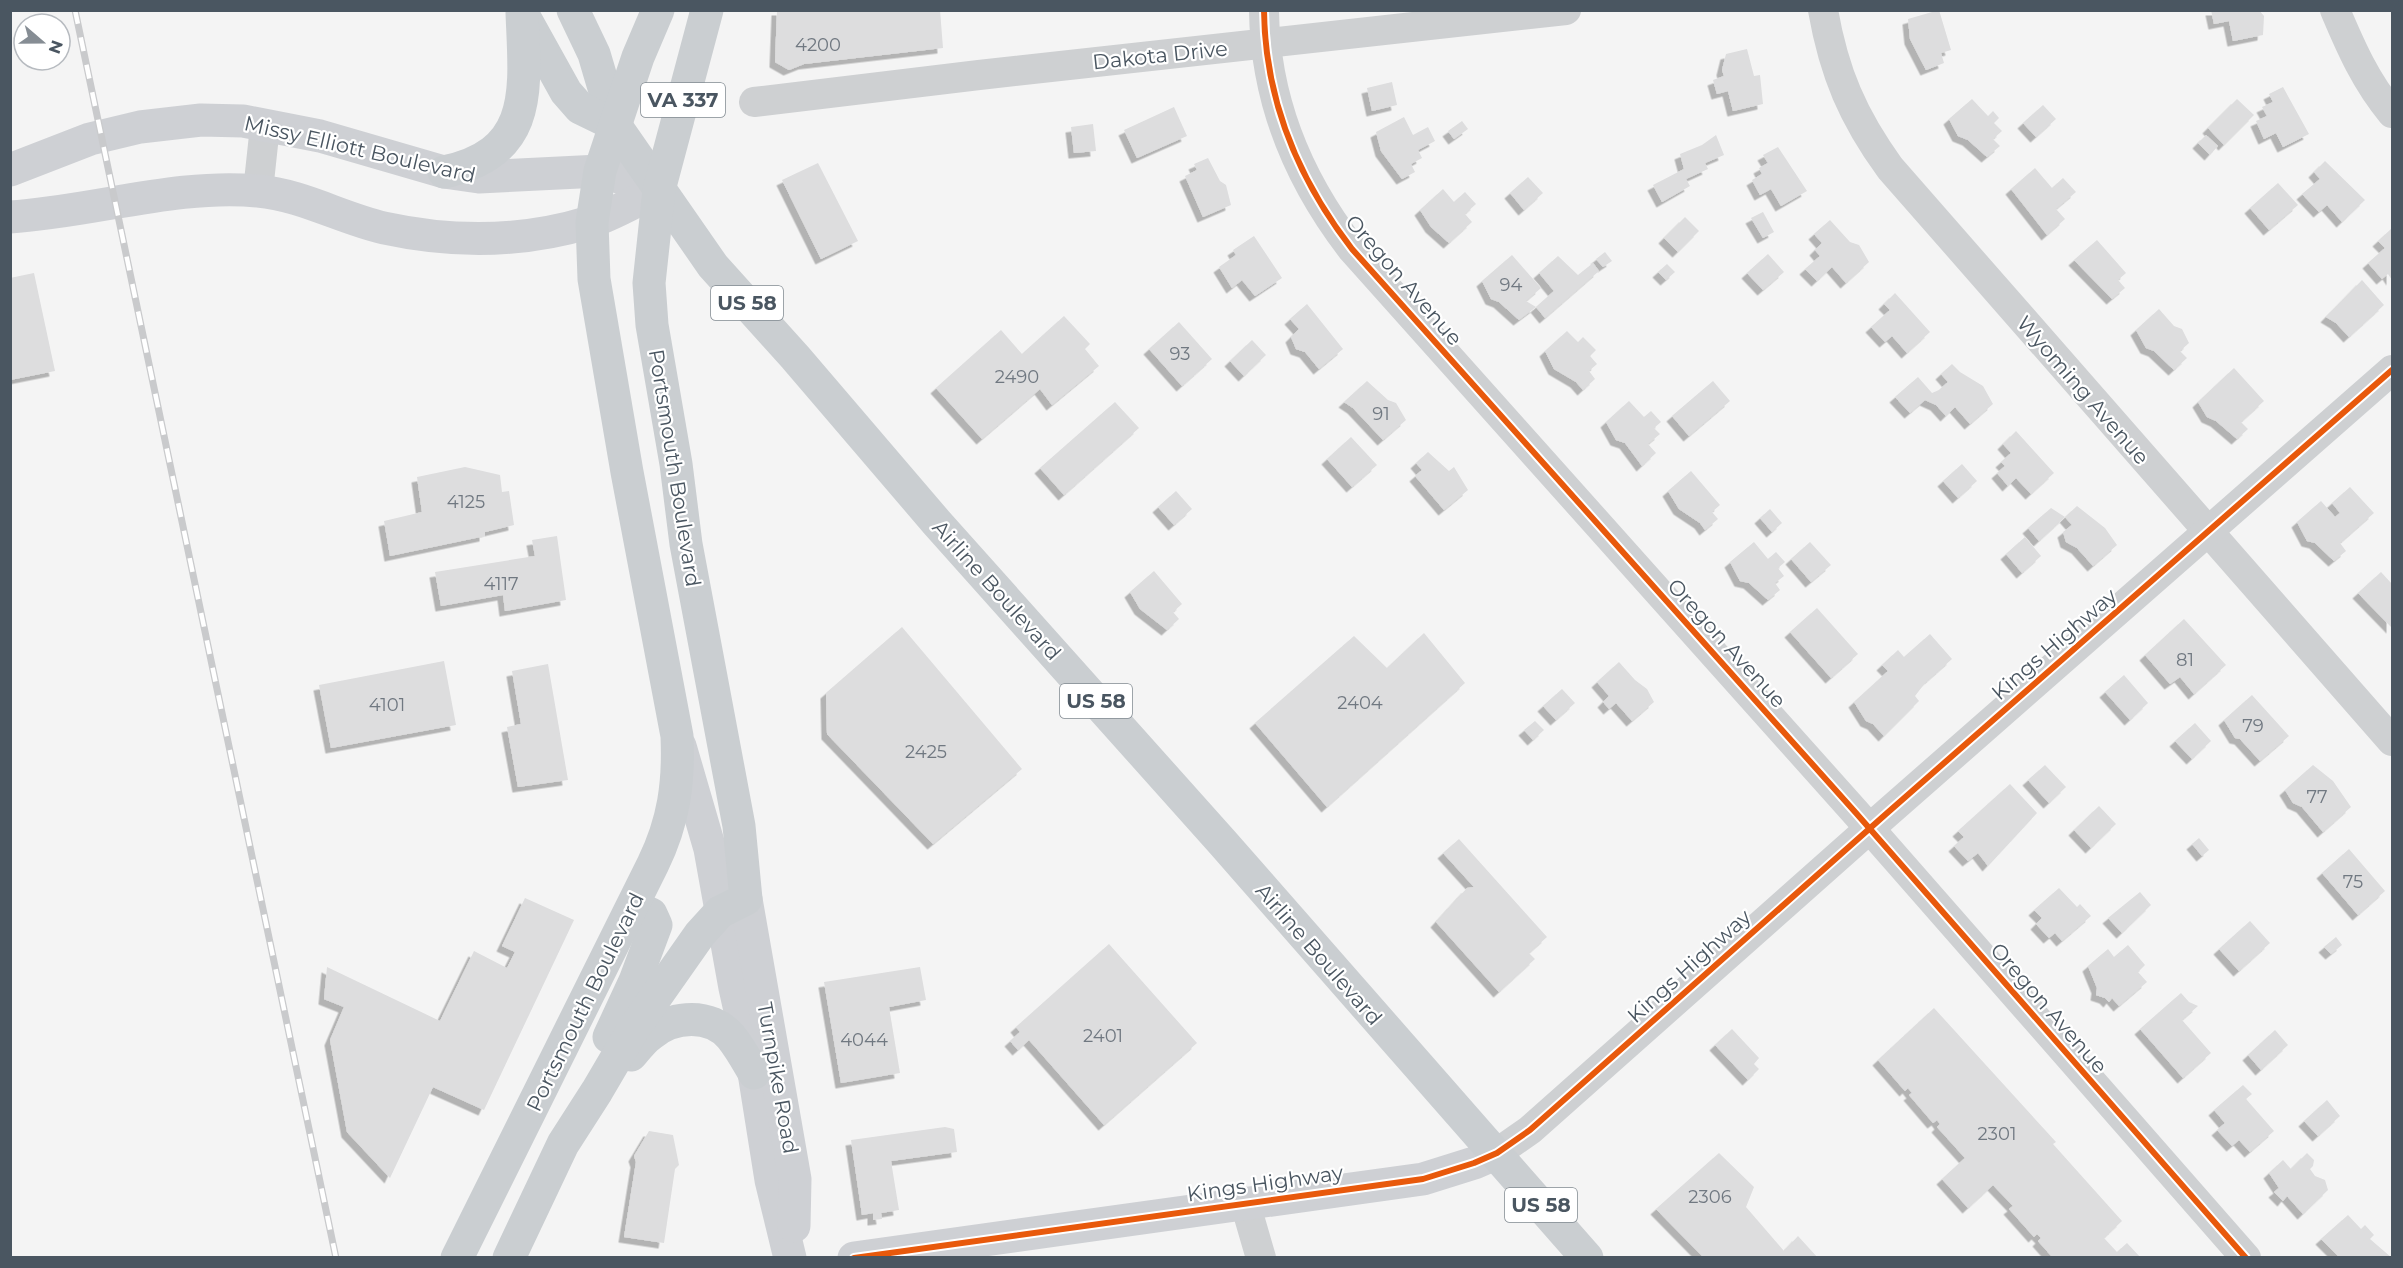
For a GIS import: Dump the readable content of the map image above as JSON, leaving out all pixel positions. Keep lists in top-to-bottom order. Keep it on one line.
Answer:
{"streets":{"main road":["VA 337","US 58","Portsmouth Boulevard","Airline Boulevard"],"street":["Dakota Drive","Missy Elliott Boulevard","Oregon Avenue","Wyoming Avenue","Kings Highway","Turnpike Road"]},"crossings":[["Dakota Drive","Oregon Avenue"],["Missy Elliott Boulevard","Portsmouth Boulevard"],["Missy Elliott Boulevard","Airline Boulevard"],["Oregon Avenue","Kings Highway"],["Wyoming Avenue","Kings Highway"],["Portsmouth Boulevard","Airline Boulevard"],["Portsmouth Boulevard","Turnpike Road"],["Airline Boulevard","Kings Highway"]],"house_numbers":["4200","94","93","2490","91","4125","4117","81","2404","4101","79","2425","77","75","2401","4044","2301","2306"],"north":"right"}
